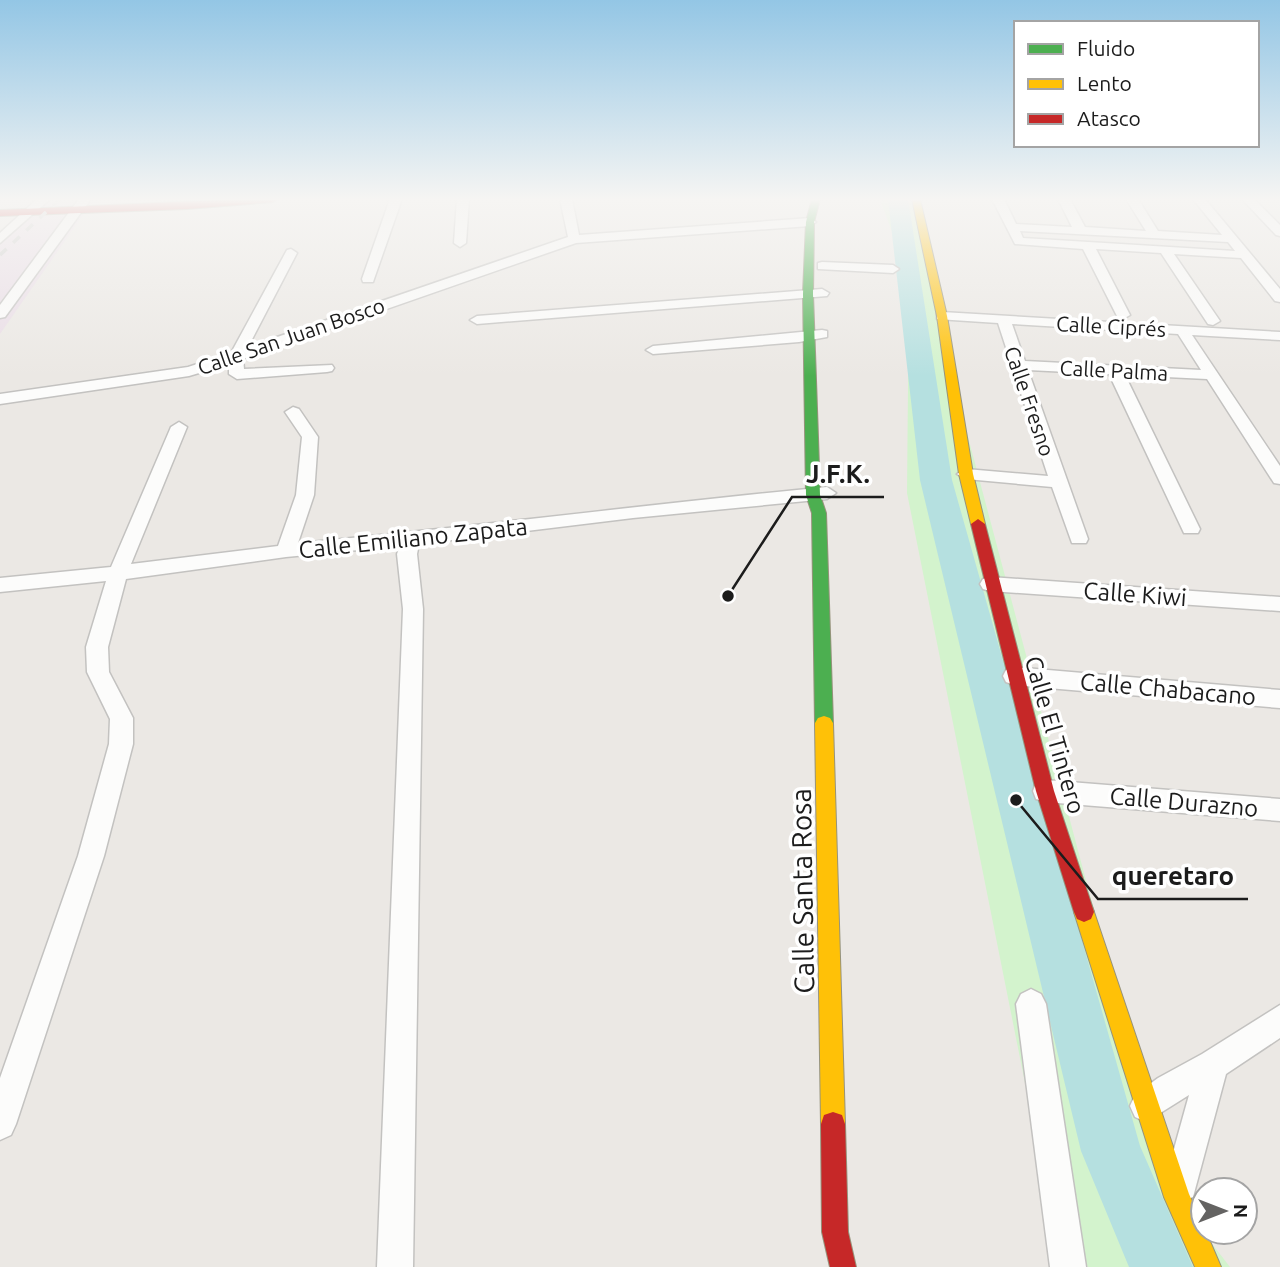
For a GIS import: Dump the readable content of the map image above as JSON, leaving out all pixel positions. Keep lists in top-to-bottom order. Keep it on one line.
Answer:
{"streets":{"street":["Calle Ciprés","Calle San Juan Bosco","Calle Palma","Calle Fresno","Calle Emiliano Zapata","Calle Kiwi","Calle Chabacano","Calle El Tintero","Calle Durazno","Calle Santa Rosa"]},"crossings":[["Calle Ciprés","Calle Fresno"],["Calle Ciprés","Calle El Tintero"],["Calle Palma","Calle Fresno"],["Calle Emiliano Zapata","Calle Santa Rosa"],["Calle Kiwi","Calle El Tintero"],["Calle Chabacano","Calle El Tintero"],["Calle El Tintero","Calle Durazno"]],"places":["J.F.K.","queretaro"],"legend":["Fluido","Lento","Atasco"],"north":"right"}
